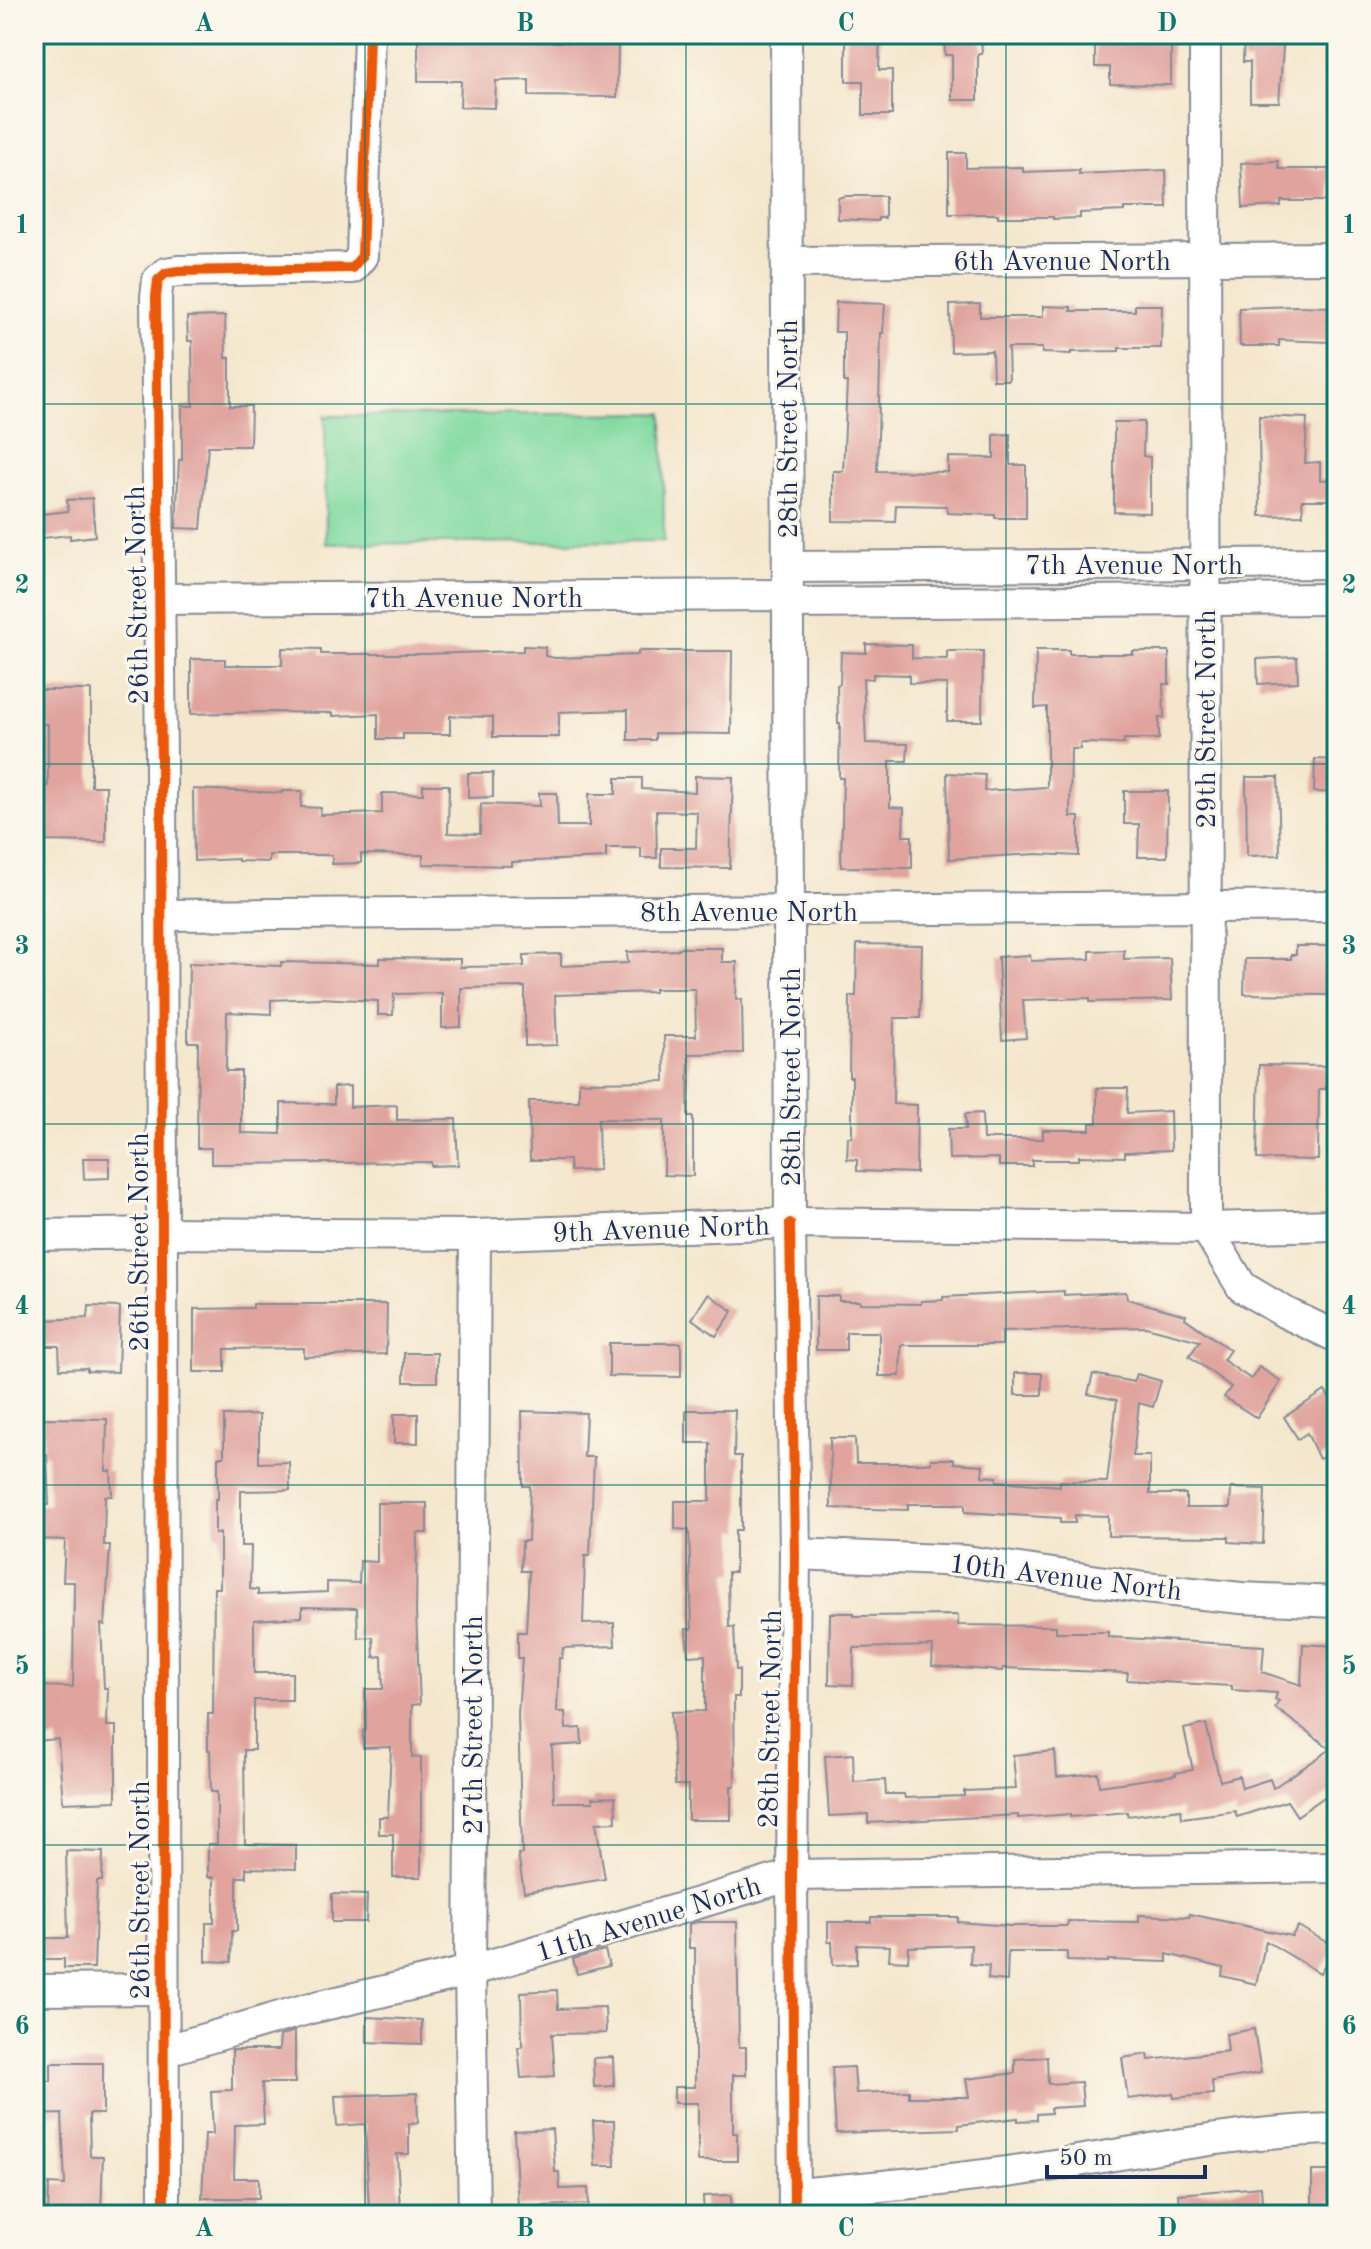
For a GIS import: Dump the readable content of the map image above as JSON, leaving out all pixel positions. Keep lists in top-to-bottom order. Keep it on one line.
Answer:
{"streets":{"street":["6th Avenue North","28th Street North","7th Avenue North","26th Street North","29th Street North","8th Avenue North","9th Avenue North","10th Avenue North","27th Street North","11th Avenue North"]},"crossings":[["6th Avenue North","28th Street North"],["6th Avenue North","29th Street North"],["28th Street North","7th Avenue North"],["28th Street North","8th Avenue North"],["28th Street North","9th Avenue North"],["28th Street North","10th Avenue North"],["28th Street North","11th Avenue North"],["7th Avenue North","26th Street North"],["7th Avenue North","29th Street North"],["26th Street North","8th Avenue North"],["26th Street North","9th Avenue North"],["26th Street North","11th Avenue North"],["29th Street North","8th Avenue North"],["29th Street North","9th Avenue North"],["9th Avenue North","27th Street North"],["27th Street North","11th Avenue North"]],"scale_bar":"50 m","grid":{"columns":["A","B","C","D"],"rows":["1","2","3","4","5","6"]}}
